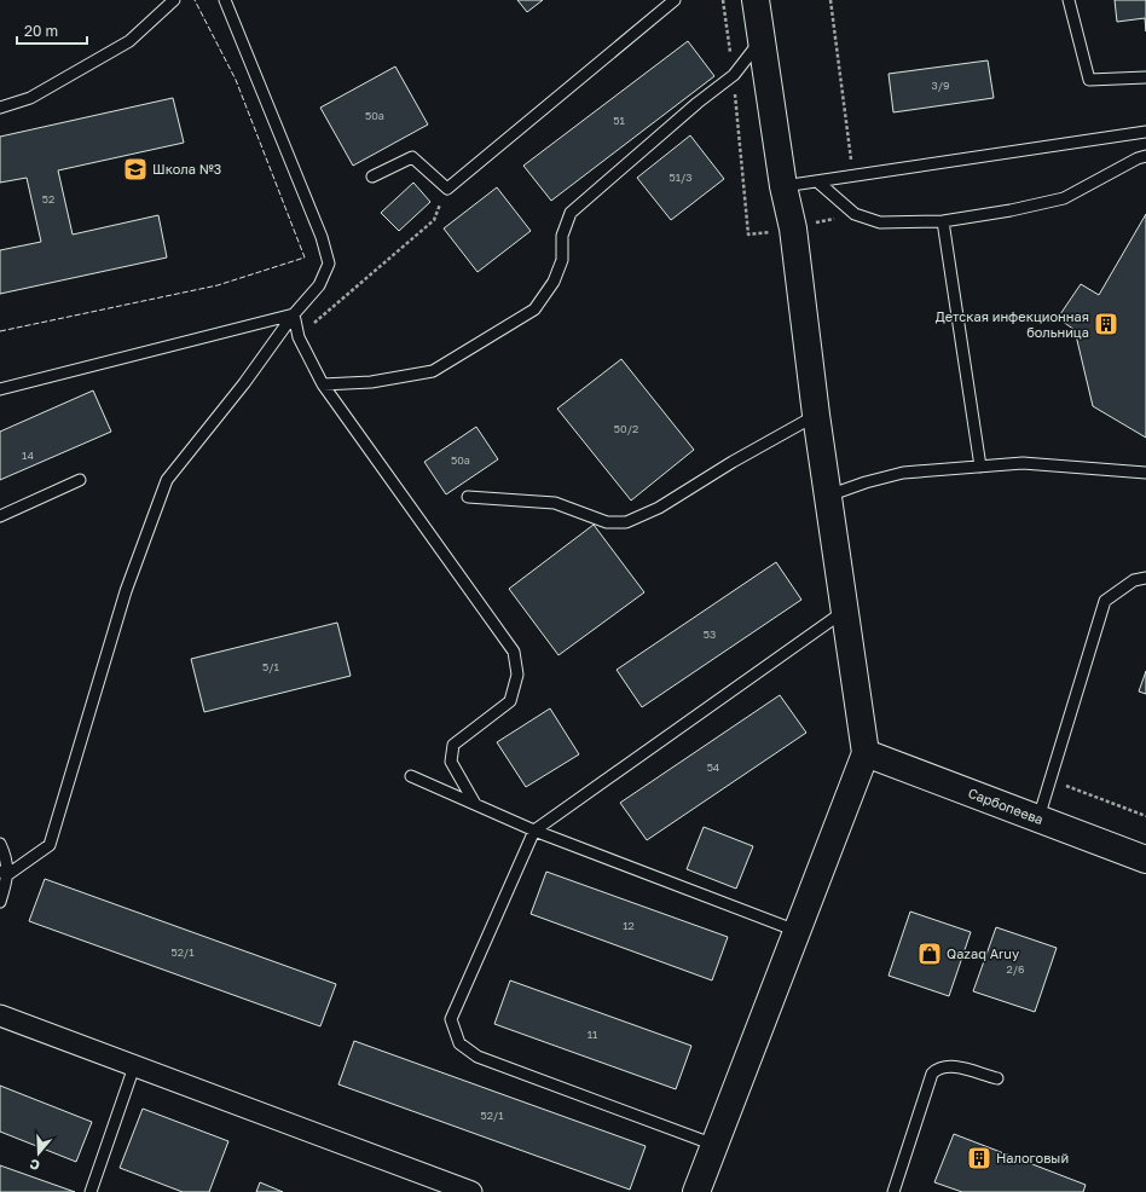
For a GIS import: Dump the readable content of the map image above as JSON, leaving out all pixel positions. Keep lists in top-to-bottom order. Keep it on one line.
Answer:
{"streets":{"street":["Сарбопеева"]},"places":{"school or university":["Школа №3"],"building":["Детская инфекционная больница","Налоговый"],"shop":["Qazaq Aruy"]},"house_numbers":["3/9","50а","51","51/3","52","50/2","14","50а","53","5/1","54","12","52/1","2/6","11","52/1"],"scale_bar":"20 m","north":"bottom"}
